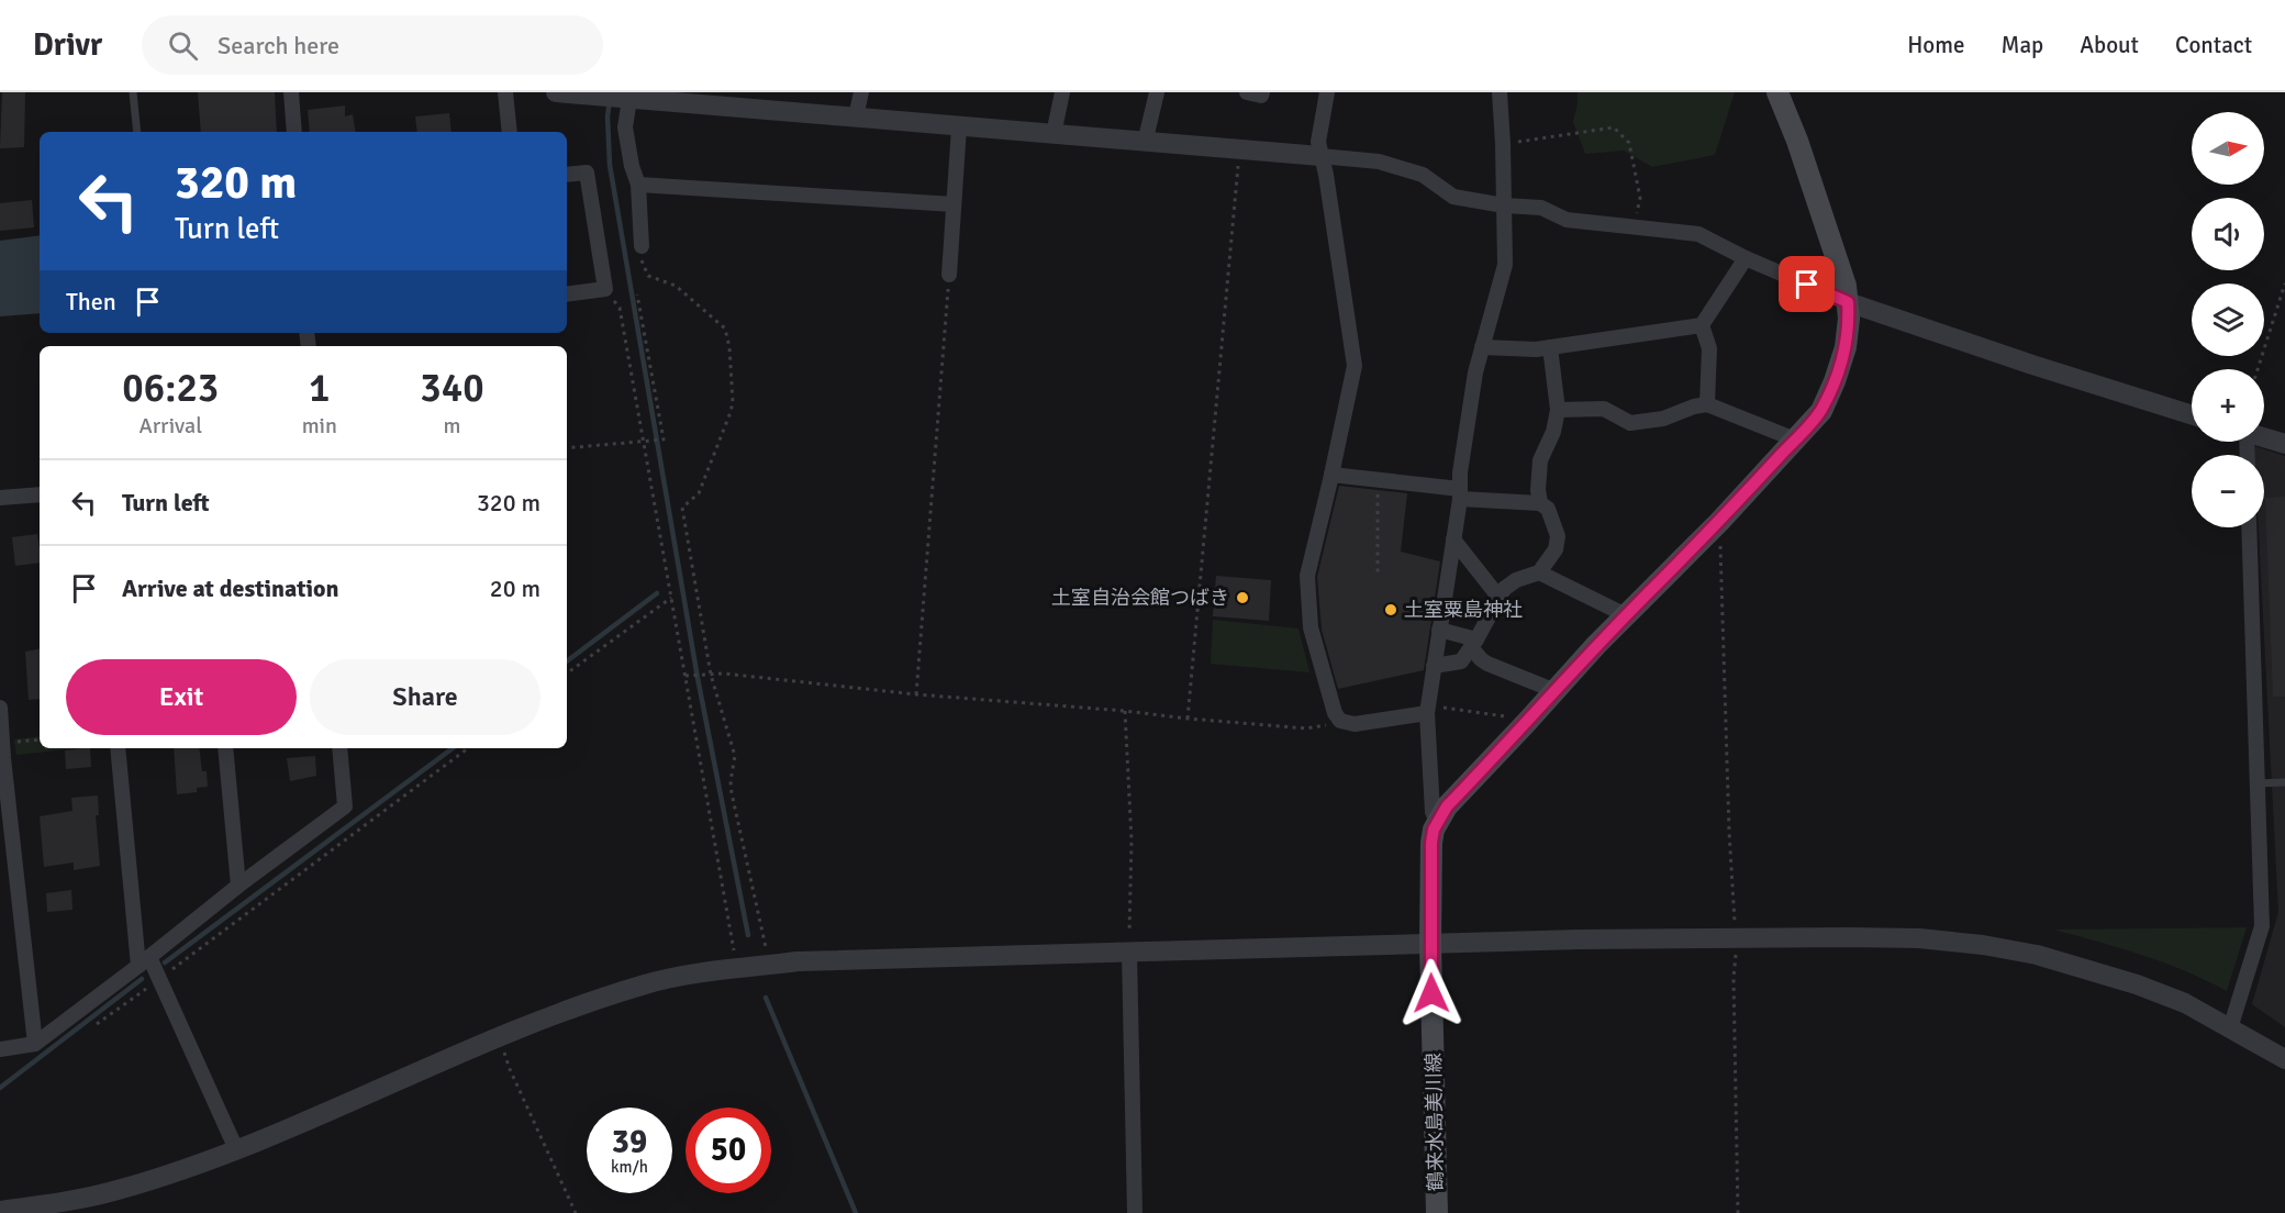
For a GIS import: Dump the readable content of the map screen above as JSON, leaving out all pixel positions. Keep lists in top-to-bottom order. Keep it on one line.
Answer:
{"streets":{"main road":["鶴来水島美川線"]},"places":["土室自治会館つばき","土室粟島神社"],"north":"right","page":{"header":"Drivr","search":"Search here","nav":["Home","Map","About","Contact"],"map_buttons":["+","−"],"turn":["320 m","Turn left"],"then":"Then","eta":["06:23","Arrival","1","min","340","m"],"list":[{"name":"Turn left","value":"320 m"},{"name":"Arrive at destination","value":"20 m"}],"buttons":["Exit","Share"],"speed":"39 km/h","limit":"50"}}
